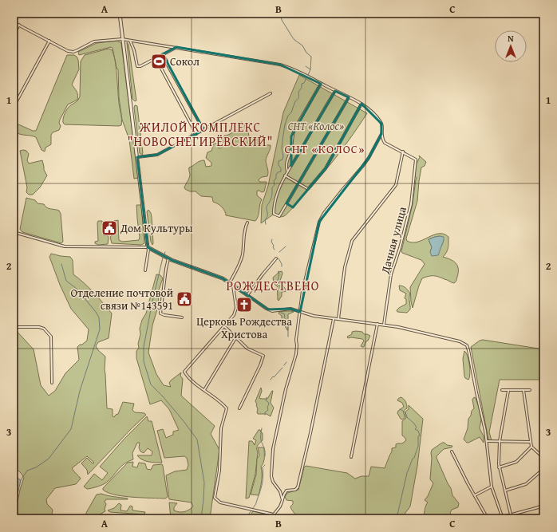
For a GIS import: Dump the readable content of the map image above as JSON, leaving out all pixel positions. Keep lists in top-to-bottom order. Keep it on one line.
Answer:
{"streets":{"street":["Дачная улица"]},"districts":["ЖИЛОЙ КОМПЛЕКС \"НОВОСНЕГИРЁВСКИЙ\"","СНТ «КОЛОС»","РОЖДЕСТВЕНО"],"parks":["СНТ «Колос»"],"places":{"sports":["Сокол"],"public building":["Дом Культуры","Отделение почтовой связи №143591"],"church":["Церковь Рождества Христова"]},"north":"top","grid":{"columns":["A","B","C"],"rows":["1","2","3"]}}
